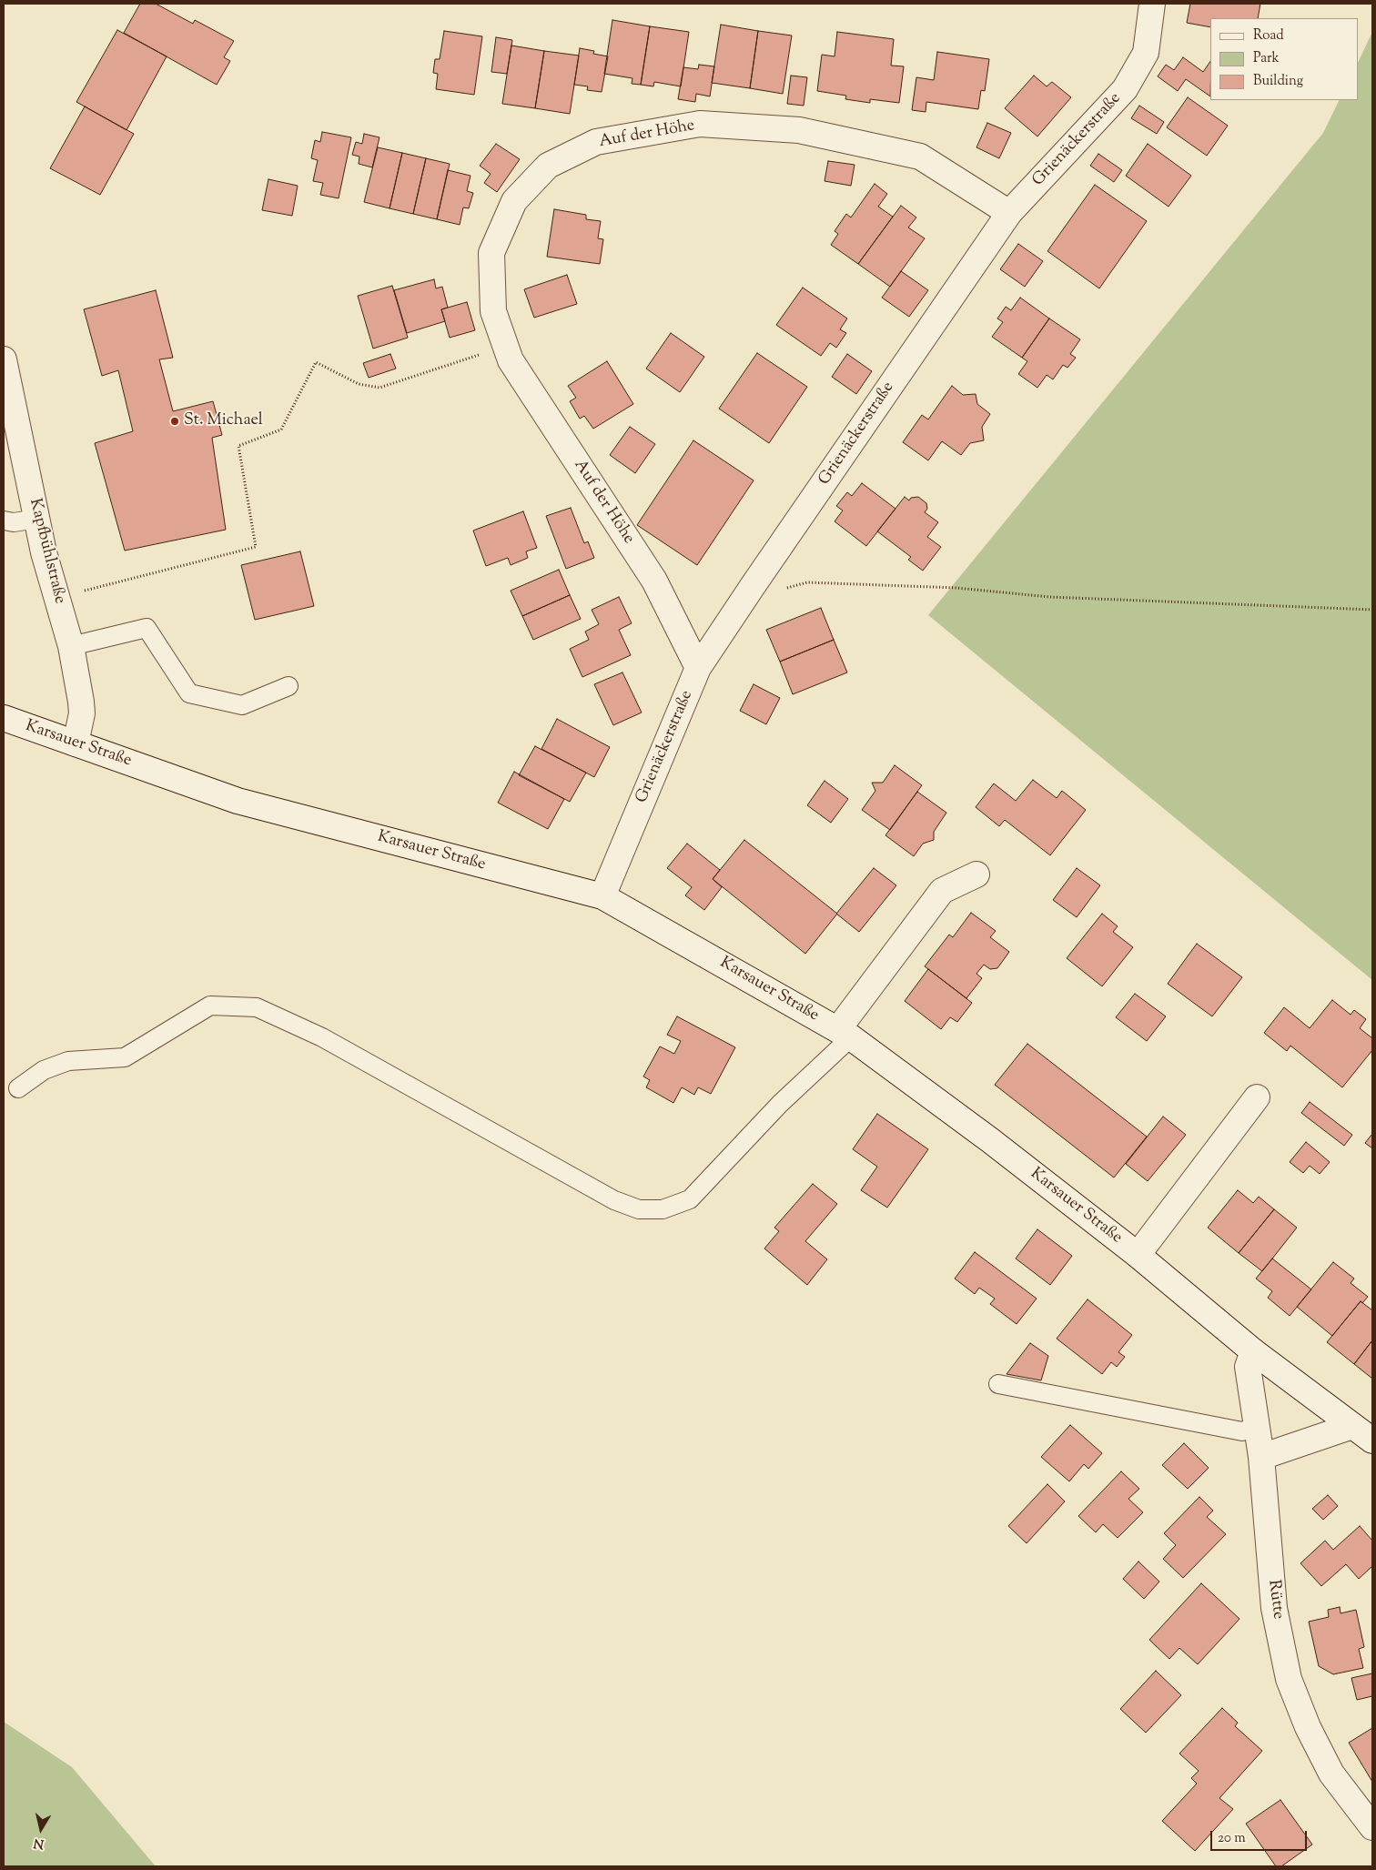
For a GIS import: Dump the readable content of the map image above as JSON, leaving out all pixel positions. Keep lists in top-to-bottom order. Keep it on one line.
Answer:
{"streets":{"street":["Auf der Höhe","Grienäckerstraße","Kapfbühlstraße","Karsauer Straße","Rütte"]},"crossings":[["Auf der Höhe","Grienäckerstraße"],["Grienäckerstraße","Karsauer Straße"],["Kapfbühlstraße","Karsauer Straße"],["Karsauer Straße","Rütte"]],"places":["St. Michael"],"legend":["Road","Park","Building"],"scale_bar":"20 m","north":"bottom"}
